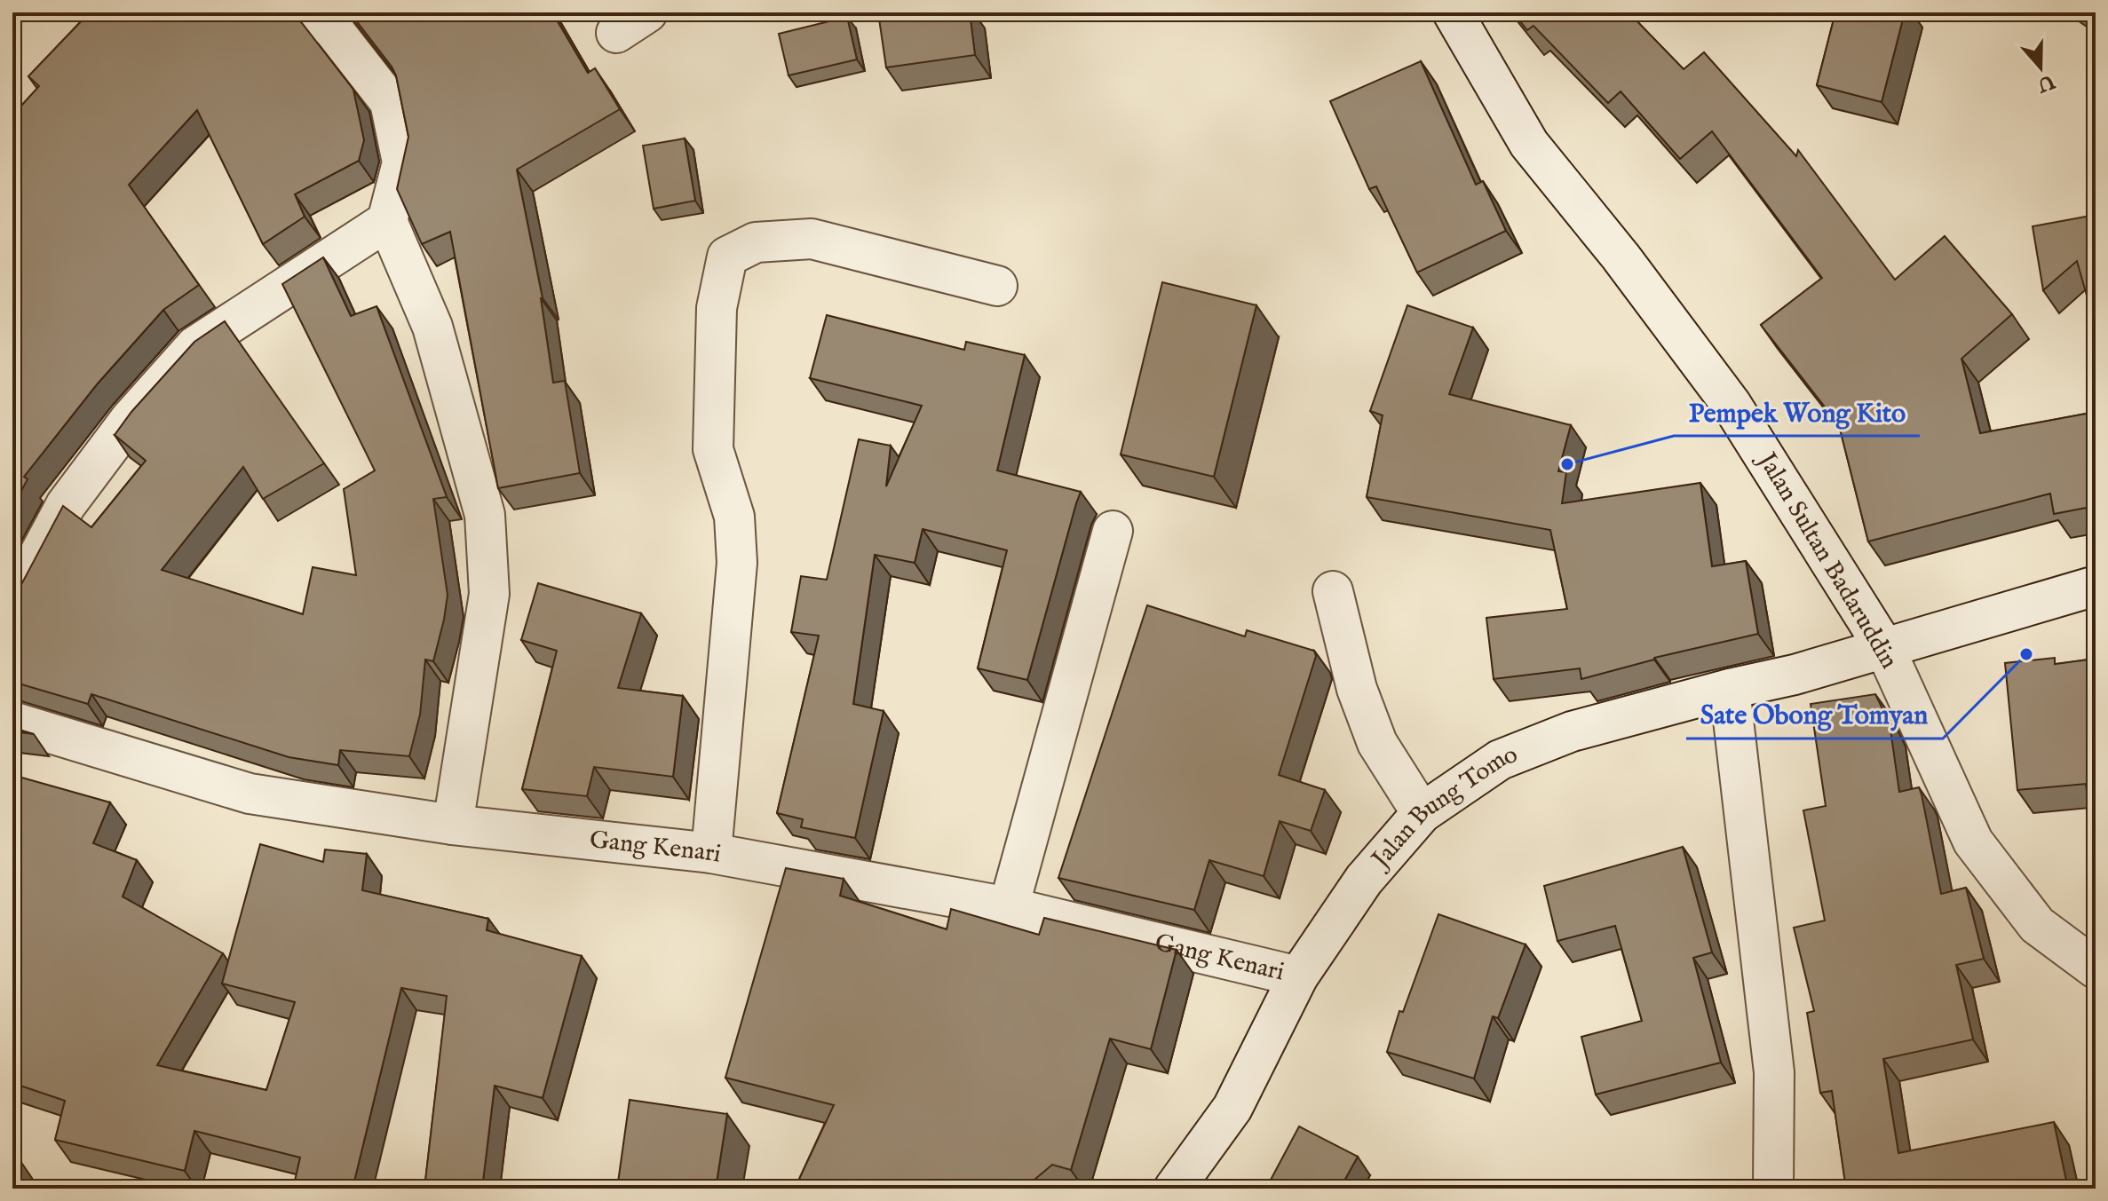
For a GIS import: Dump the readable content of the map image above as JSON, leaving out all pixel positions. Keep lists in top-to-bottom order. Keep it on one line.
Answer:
{"streets":{"street":["Jalan Sultan Badaruddin","Jalan Bung Tomo","Gang Kenari"]},"crossings":[["Jalan Sultan Badaruddin","Jalan Bung Tomo"],["Jalan Bung Tomo","Gang Kenari"]],"places":["Pempek Wong Kito","Sate Obong Tomyan"],"north":"bottom"}
